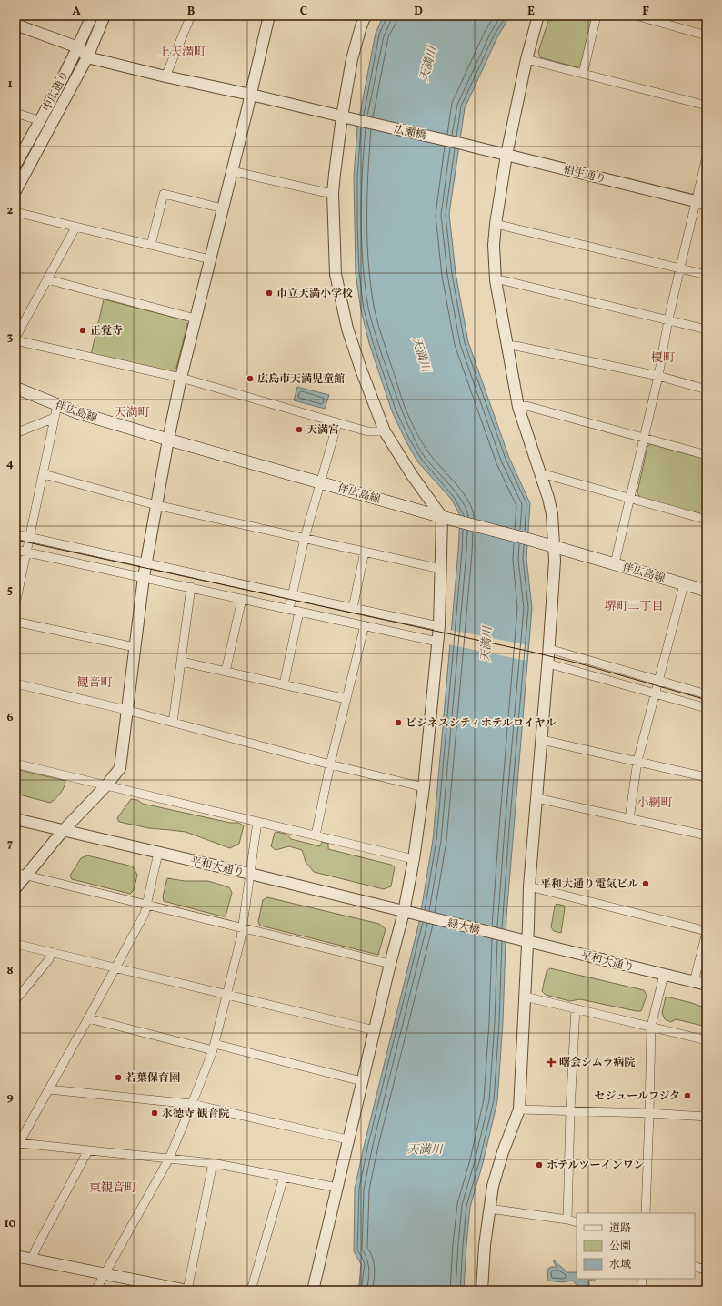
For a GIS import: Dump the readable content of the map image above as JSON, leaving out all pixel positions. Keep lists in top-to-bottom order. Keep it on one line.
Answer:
{"streets":{"main road":["伴広島線"],"street":["中広通り","広瀬橋","相生通り","平和大通り","緑大橋"]},"crossings":[["広瀬橋","相生通り"],["平和大通り","緑大橋"]],"districts":["上天満町","榎町","天満町","堺町二丁目","観音町","小網町","東観音町"],"water":["天満川"],"places":{"other":["市立天満小学校","正覚寺","広島市天満児童館","天満宮","ビジネスシティホテルロイヤル","平和大通り電気ビル","若葉保育園","セジュールフジタ","永徳寺 観音院","ホテルツーインワン"],"health":["曙会シムラ病院"]},"legend":["道路","公園","水域"],"grid":{"columns":["A","B","C","D","E","F"],"rows":["1","2","3","4","5","6","7","8","9","10"]}}
